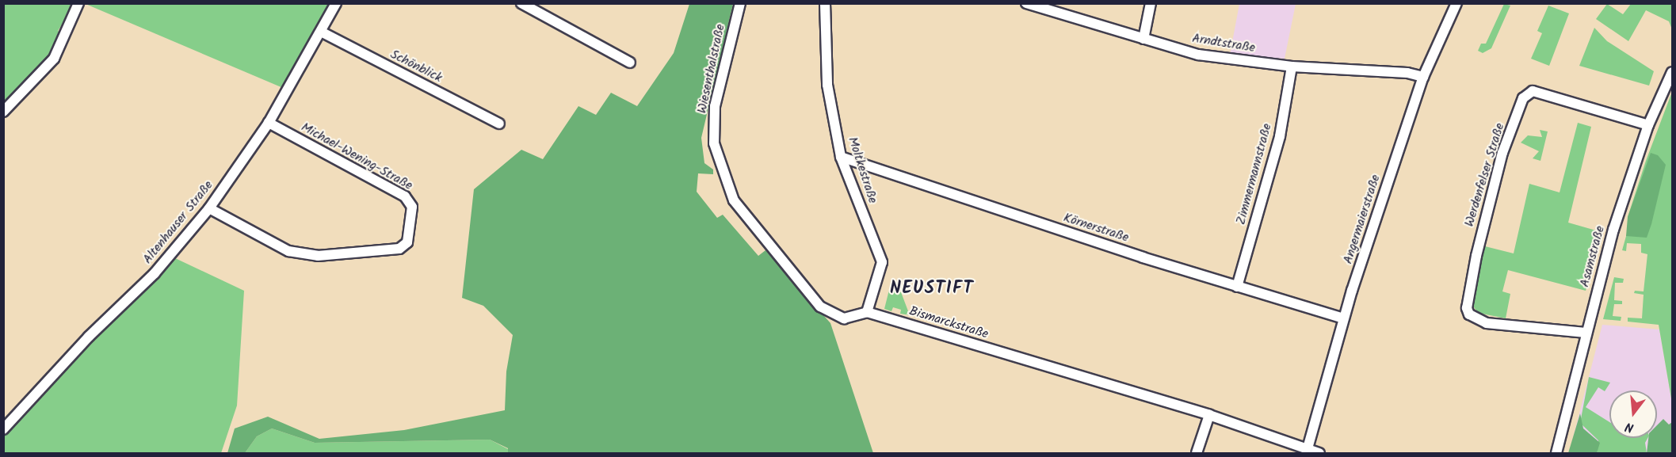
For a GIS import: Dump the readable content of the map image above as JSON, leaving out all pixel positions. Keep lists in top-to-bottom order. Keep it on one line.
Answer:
{"streets":{"street":["Arndtstraße","Schönblick","Wiesenthalstraße","Michael-Wening-Straße","Moltkestraße","Zimmermannstraße","Werdenfelser Straße","Angermaierstraße","Altenhauser Straße","Körnerstraße","Asamstraße","Bismarckstraße"]},"crossings":[["Arndtstraße","Zimmermannstraße"],["Arndtstraße","Angermaierstraße"],["Schönblick","Altenhauser Straße"],["Wiesenthalstraße","Moltkestraße"],["Wiesenthalstraße","Bismarckstraße"],["Michael-Wening-Straße","Altenhauser Straße"],["Moltkestraße","Körnerstraße"],["Moltkestraße","Bismarckstraße"],["Zimmermannstraße","Körnerstraße"],["Werdenfelser Straße","Asamstraße"],["Angermaierstraße","Körnerstraße"],["Angermaierstraße","Bismarckstraße"]],"districts":["NEUSTIFT"],"north":"bottom"}
